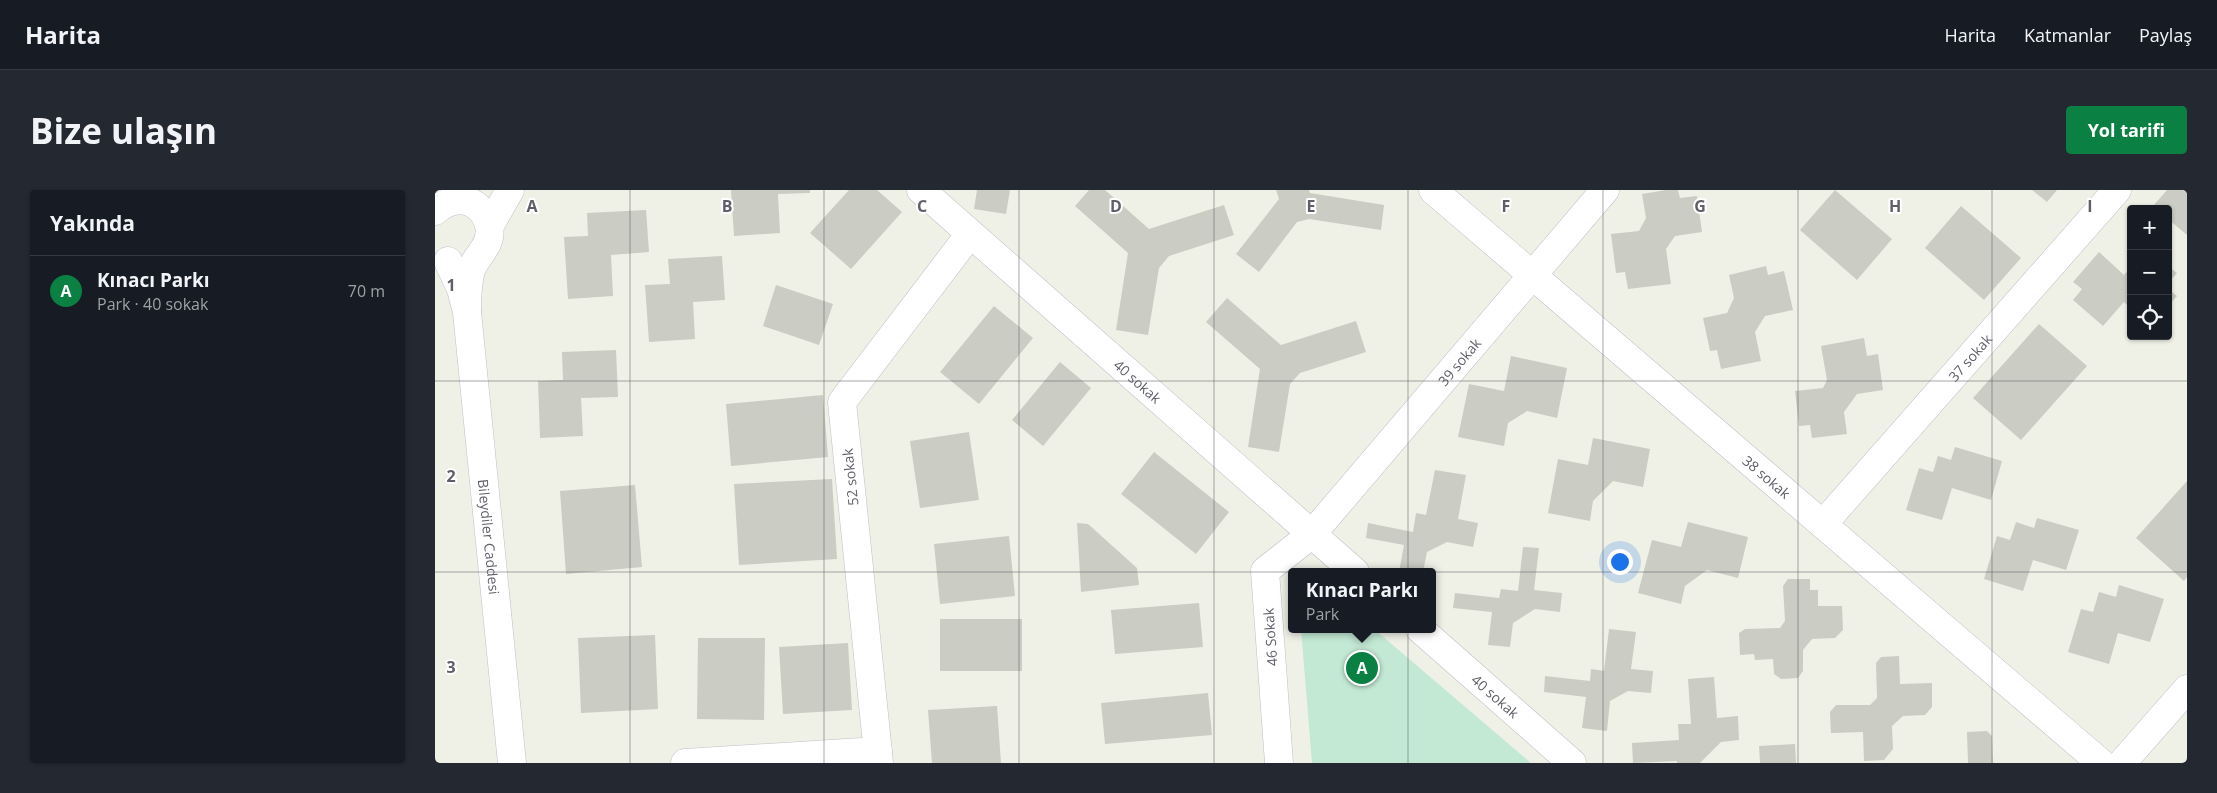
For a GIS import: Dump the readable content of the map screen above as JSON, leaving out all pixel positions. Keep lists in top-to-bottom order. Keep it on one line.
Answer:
{"streets":{"street":["37 sokak","39 sokak","40 sokak","52 sokak","38 sokak","Bileydiler Caddesi","46 Sokak"]},"crossings":[["37 sokak","38 sokak"],["39 sokak","40 sokak"],["39 sokak","38 sokak"],["39 sokak","46 Sokak"],["40 sokak","52 sokak"],["40 sokak","46 Sokak"]],"page":{"header":"Harita","nav":["Harita","Katmanlar","Paylaş"],"buttons":"Yol tarifi","title":"Bize ulaşın","heading":"Yakında","map_buttons":["+","−"],"list":[{"mark":"A","name":"Kınacı Parkı","note":"Park · 40 sokak","value":"70 m"}],"popup":["Kınacı Parkı","Park"],"pins":"A"},"grid":{"columns":["A","B","C","D","E","F","G","H","I"],"rows":["1","2","3"]}}
